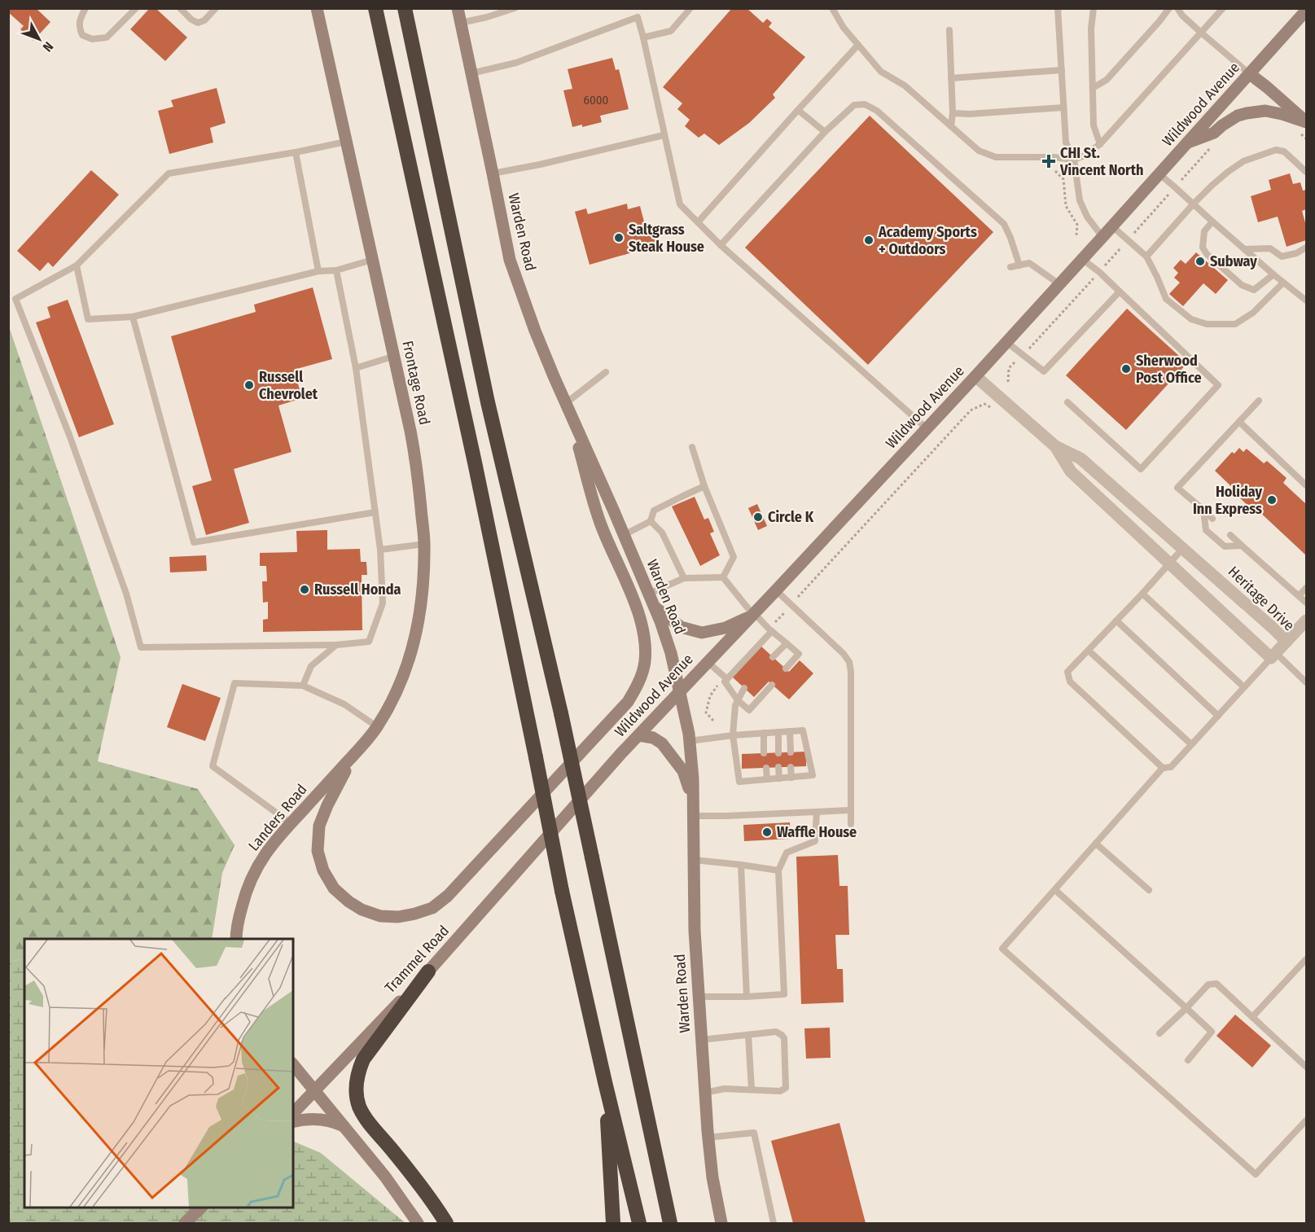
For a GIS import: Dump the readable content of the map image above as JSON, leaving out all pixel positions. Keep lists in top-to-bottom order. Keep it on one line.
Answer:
{"streets":{"main road":["Wildwood Avenue","Warden Road","Frontage Road","Landers Road","Trammel Road"],"street":["Heritage Drive"]},"crossings":[["Wildwood Avenue","Warden Road"],["Wildwood Avenue","Heritage Drive"],["Wildwood Avenue","Trammel Road"],["Frontage Road","Landers Road"]],"places":{"health":["CHI St. Vincent North"],"other":["Saltgrass Steak House","Academy Sports + Outdoors","Subway","Sherwood Post Office","Russell Chevrolet","Holiday Inn Express","Circle K","Russell Honda","Waffle House"]},"house_numbers":["6000"],"north":"bottom right"}
